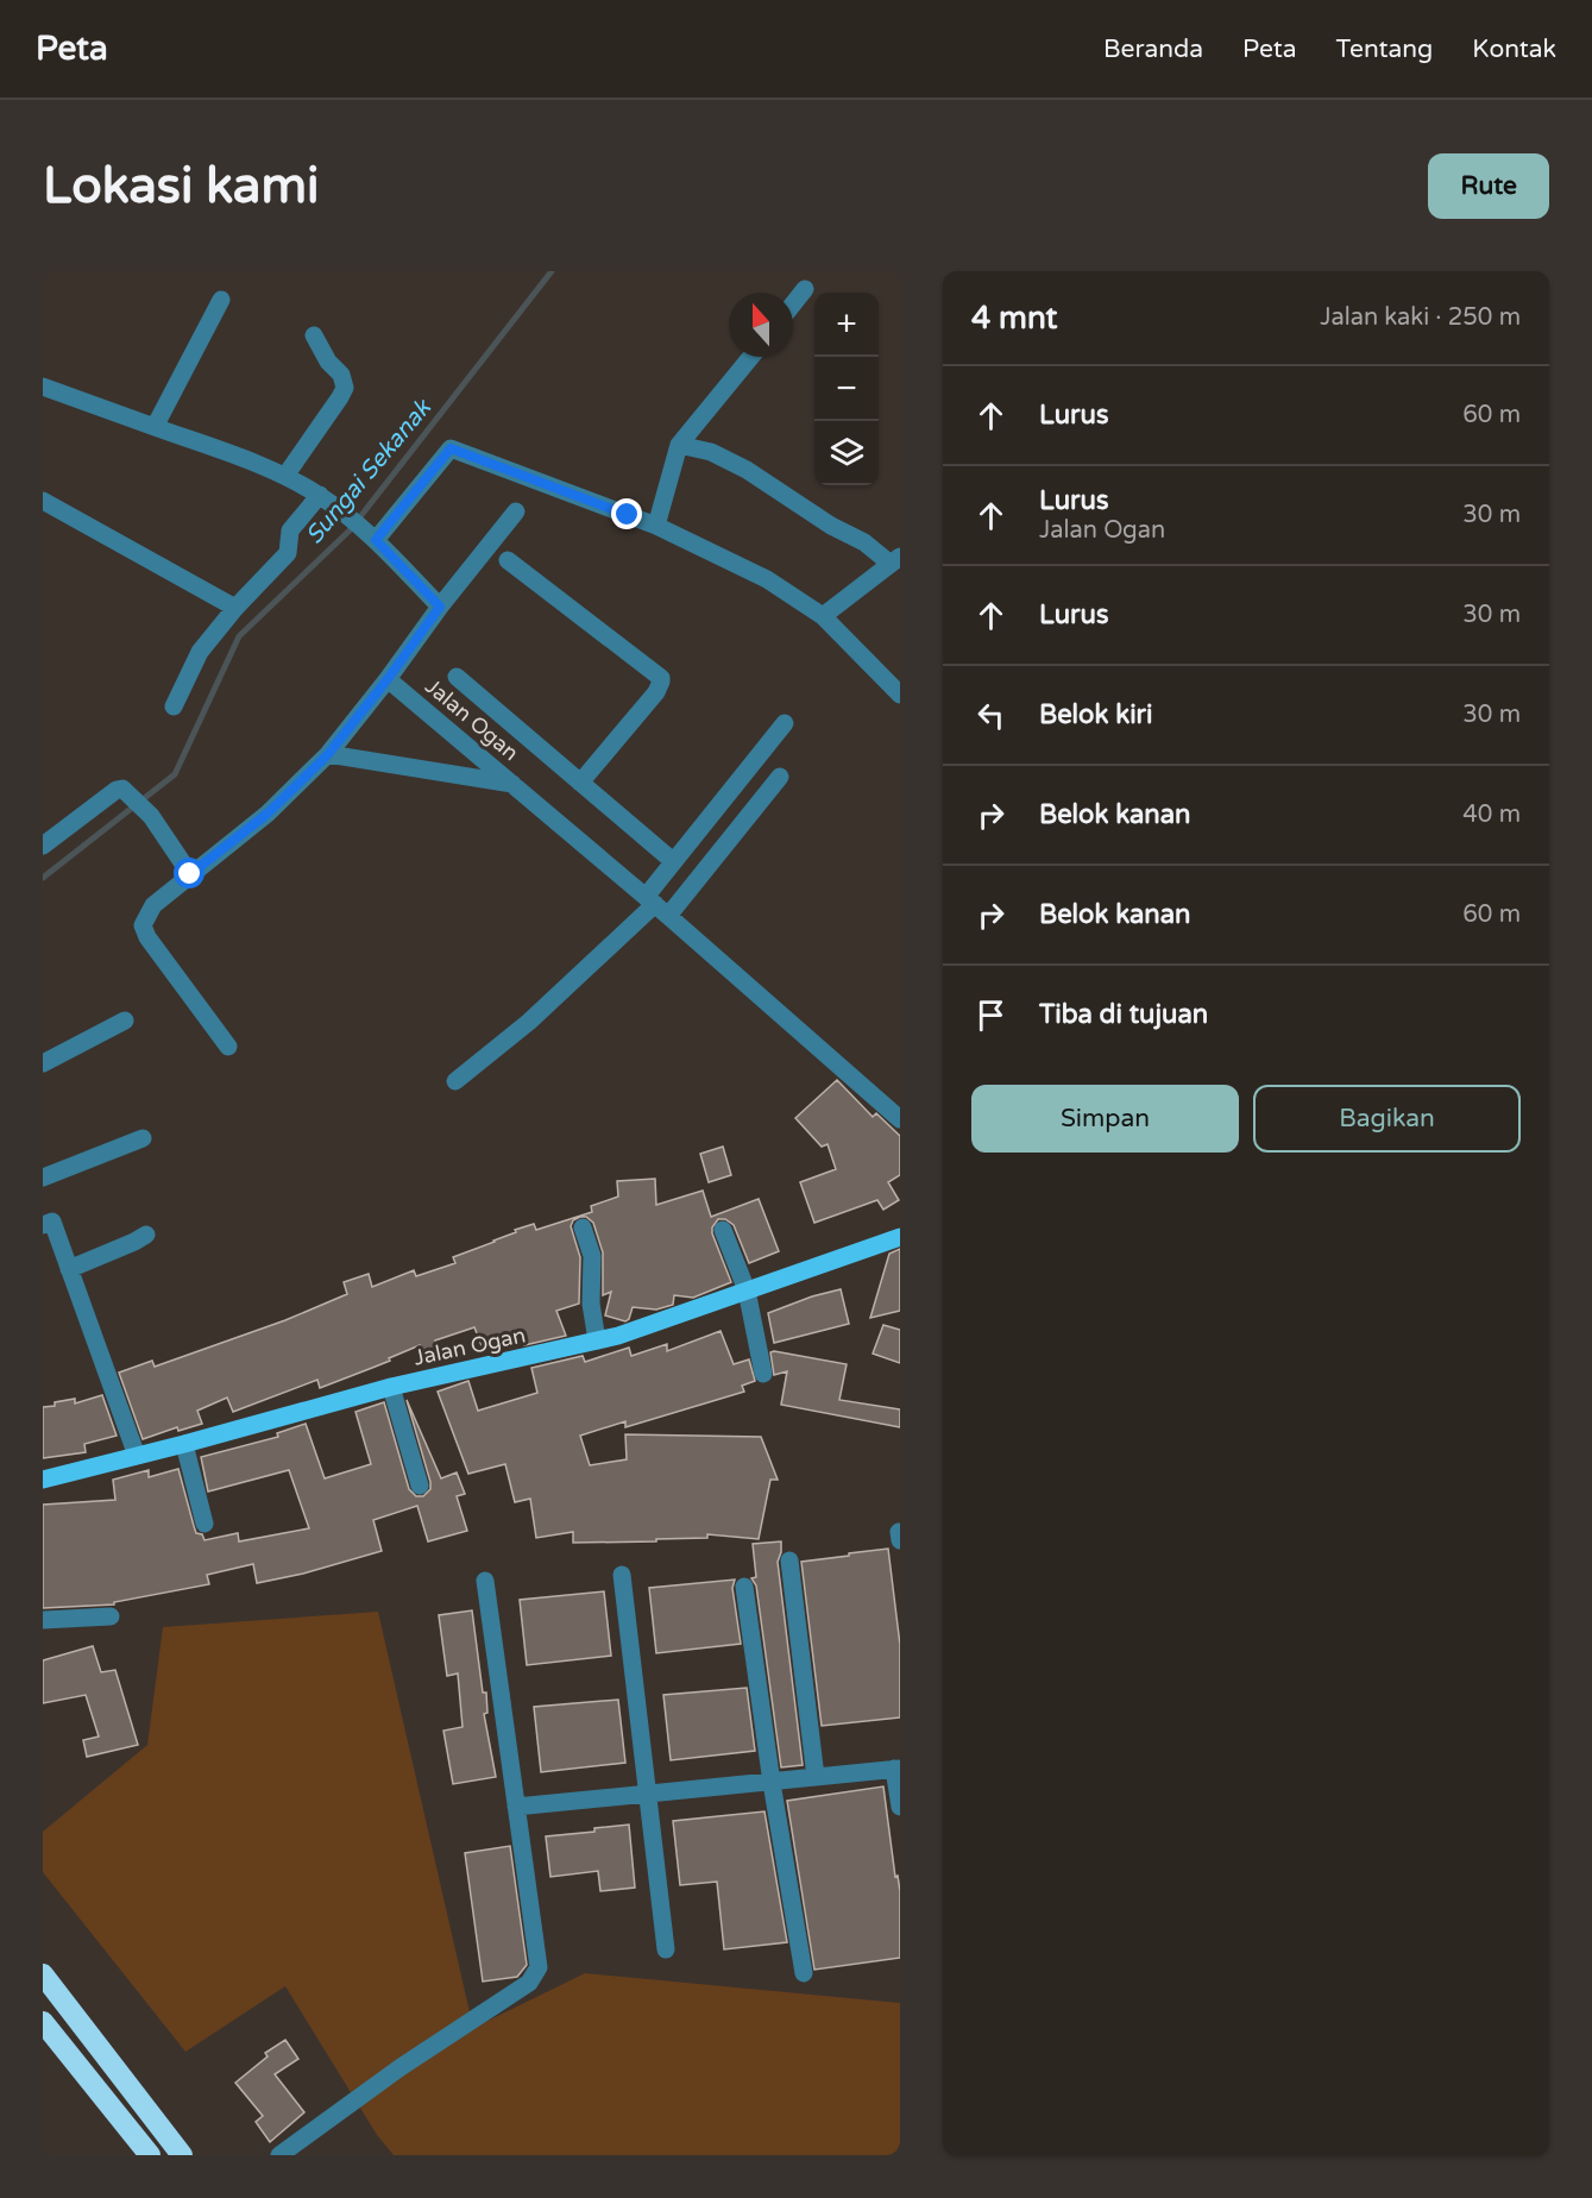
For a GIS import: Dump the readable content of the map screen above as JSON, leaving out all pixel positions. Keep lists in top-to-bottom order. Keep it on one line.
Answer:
{"streets":{"main road":["Jalan Ogan"]},"water":["Sungai Sekanak"],"north":"top","page":{"header":"Peta","nav":["Beranda","Peta","Tentang","Kontak"],"buttons":["Rute",["Simpan","Bagikan"]],"title":"Lokasi kami","heading":["4 mnt","Jalan kaki · 250 m"],"map_buttons":["+","−"],"list":[["Lurus","60 m"],["Lurus","Jalan Ogan","30 m"],["Lurus","30 m"],["Belok kiri","30 m"],["Belok kanan","40 m"],["Belok kanan","60 m"],"Tiba di tujuan"]}}
